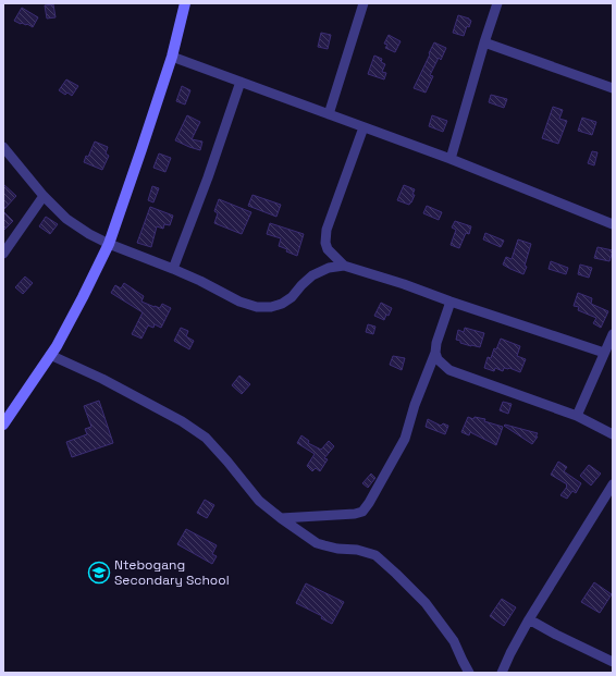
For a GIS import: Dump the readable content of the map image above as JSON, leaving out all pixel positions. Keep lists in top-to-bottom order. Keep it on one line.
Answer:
{"places":{"school or university":["Ntebogang Secondary School"]}}
